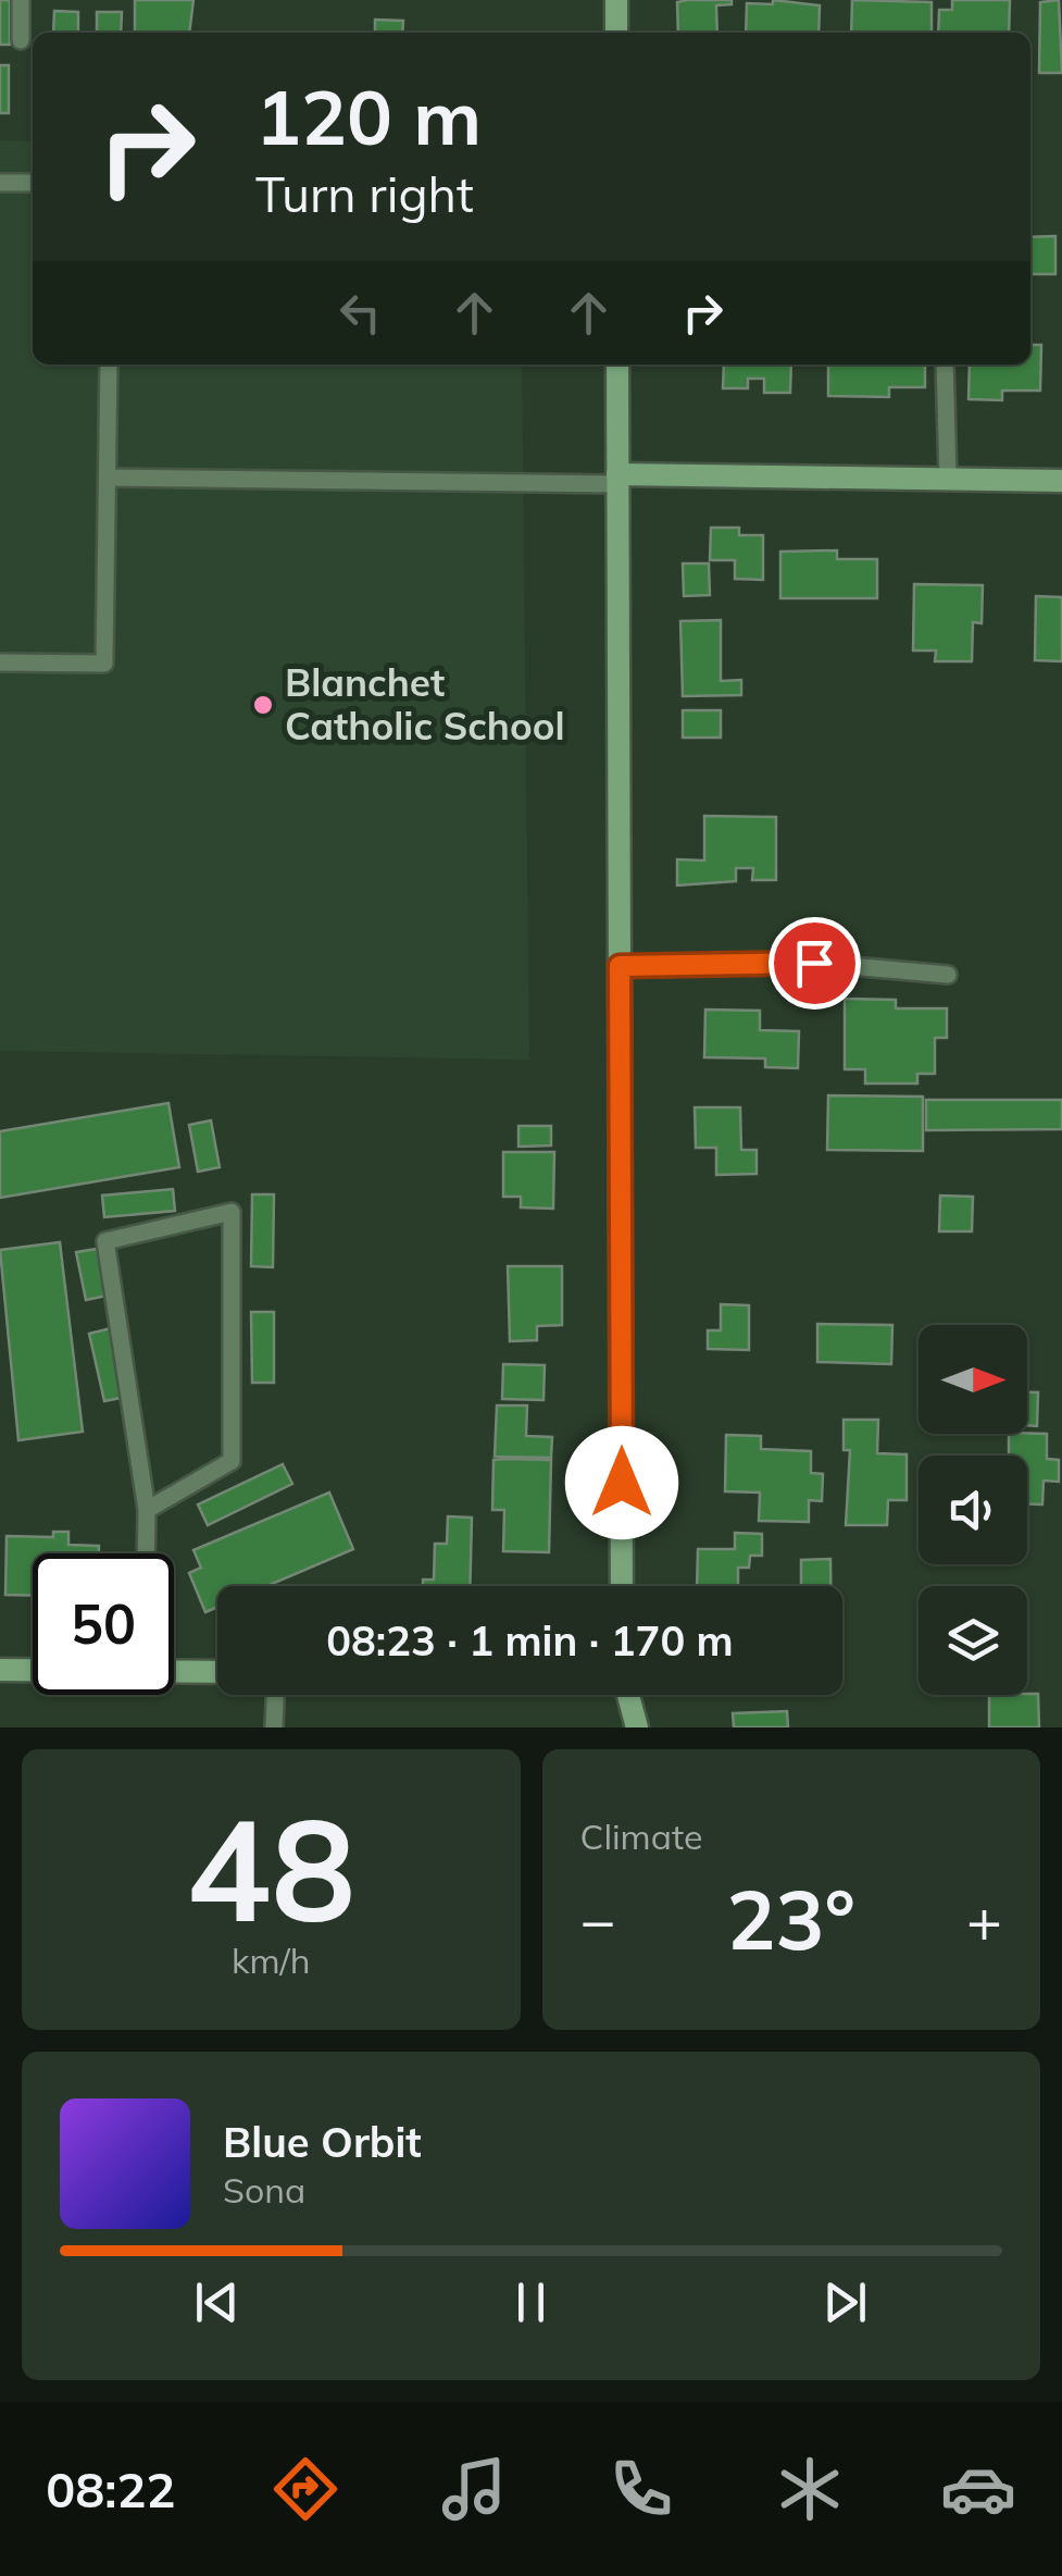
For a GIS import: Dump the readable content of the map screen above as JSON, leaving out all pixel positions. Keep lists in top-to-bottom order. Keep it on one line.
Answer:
{"places":["Blanchet Catholic School"],"north":"right","page":{"turn":["120 m","Turn right"],"limit":"50","trip":"08:23 · 1 min · 170 m","tile":[["48","km/h"],"Climate"],"heat":["−","23°","+"],"song":["Blue Orbit","Sona"],"tabs":"08:22"}}
